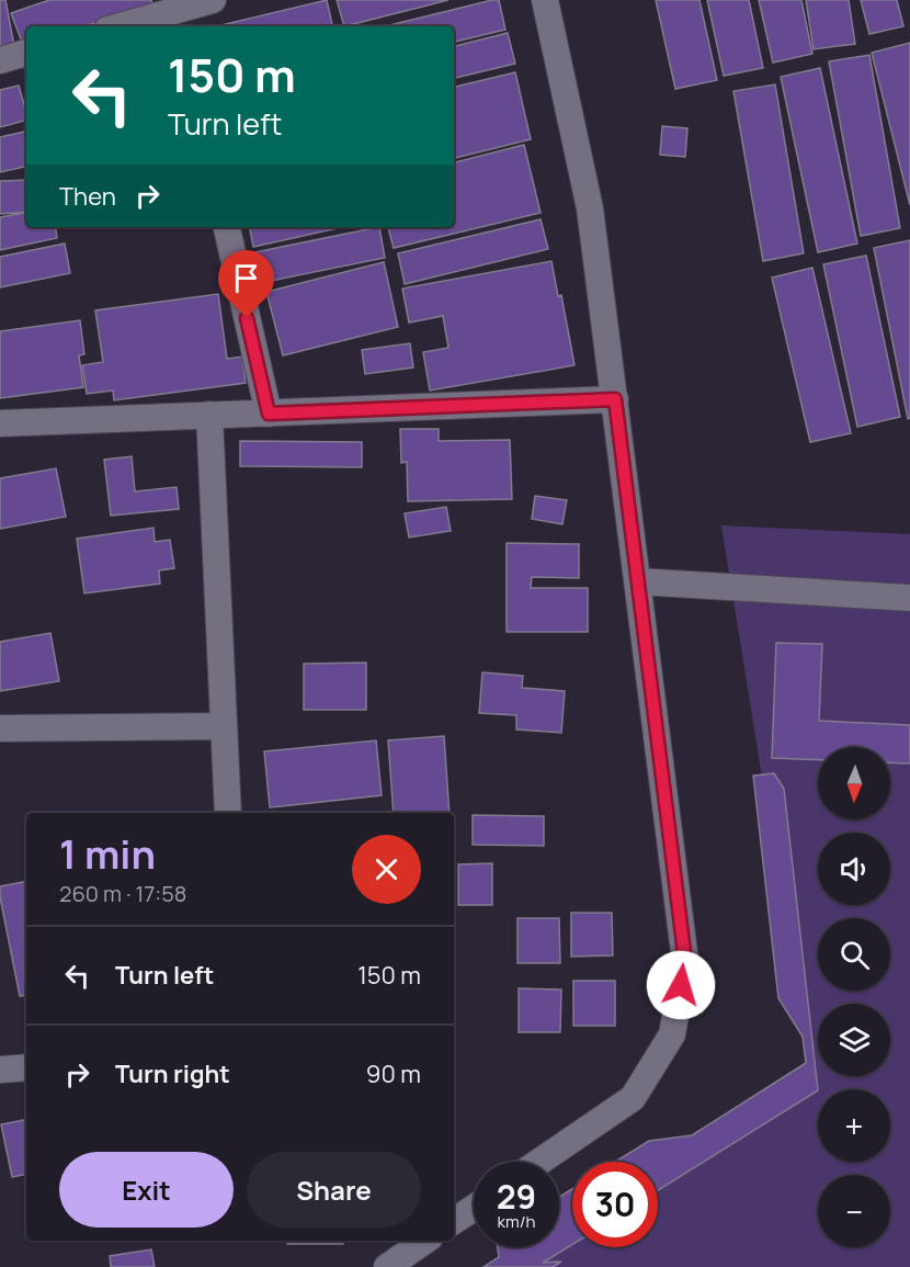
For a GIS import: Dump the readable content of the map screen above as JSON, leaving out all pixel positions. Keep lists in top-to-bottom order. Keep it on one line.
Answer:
{"north":"bottom","page":{"turn":["150 m","Turn left"],"then":"Then","map_buttons":["+","−"],"heading":["1 min","260 m · 17:58"],"list":[{"name":"Turn left","value":"150 m"},{"name":"Turn right","value":"90 m"}],"buttons":["Exit","Share"],"speed":"29 km/h","limit":"30"}}
